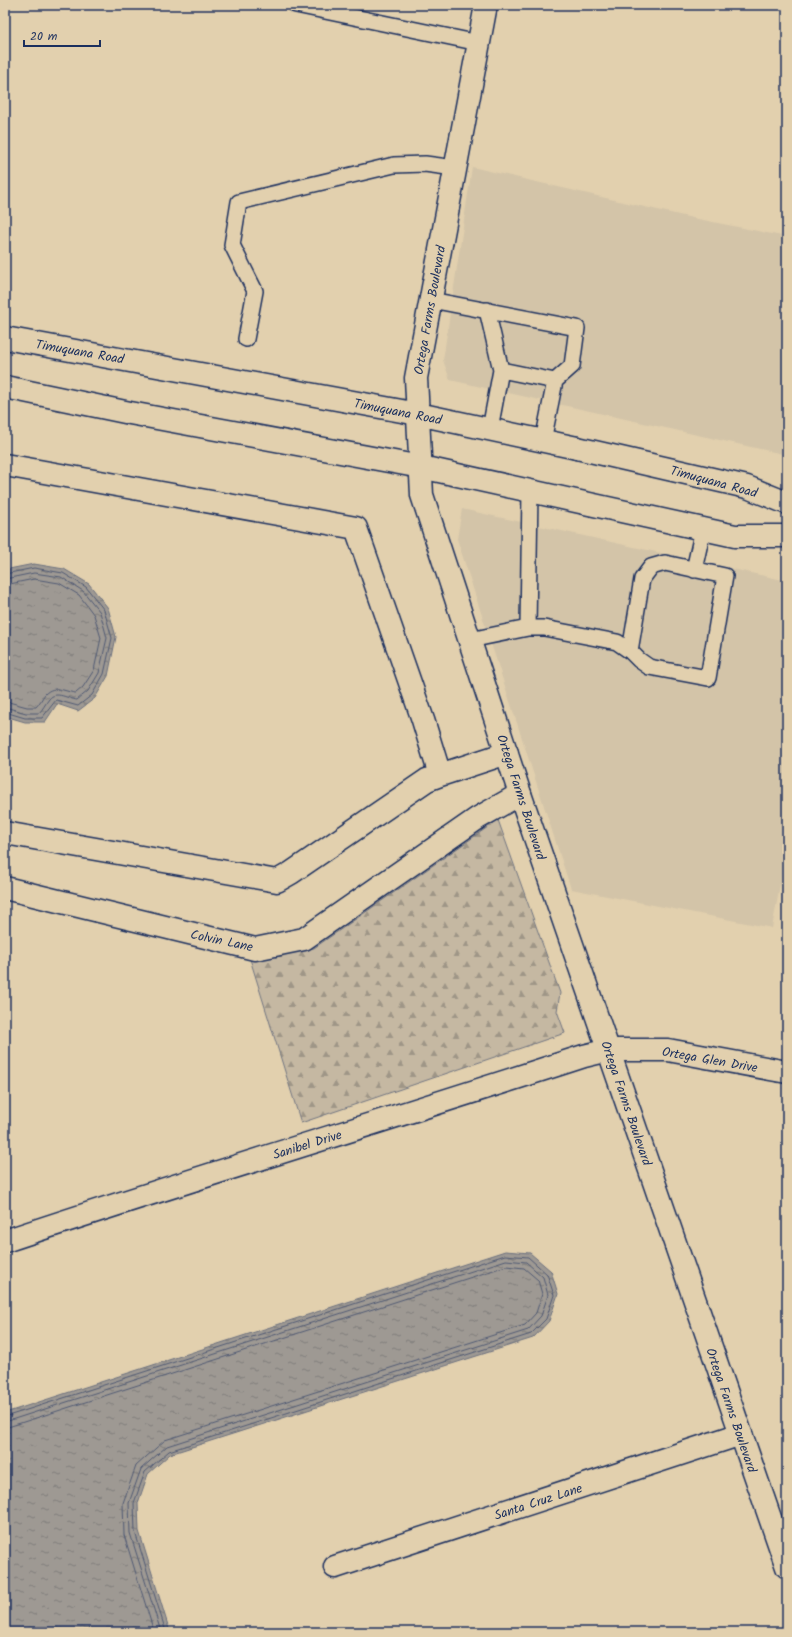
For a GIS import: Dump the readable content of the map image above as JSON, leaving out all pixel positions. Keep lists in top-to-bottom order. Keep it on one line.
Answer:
{"streets":{"street":["Ortega Farms Boulevard","Timuquana Road","Colvin Lane","Ortega Glen Drive","Sanibel Drive","Santa Cruz Lane"]},"crossings":[["Ortega Farms Boulevard","Timuquana Road"],["Ortega Farms Boulevard","Colvin Lane"],["Ortega Farms Boulevard","Ortega Glen Drive"],["Ortega Farms Boulevard","Sanibel Drive"],["Ortega Farms Boulevard","Santa Cruz Lane"],["Ortega Glen Drive","Sanibel Drive"]],"scale_bar":"20 m"}
